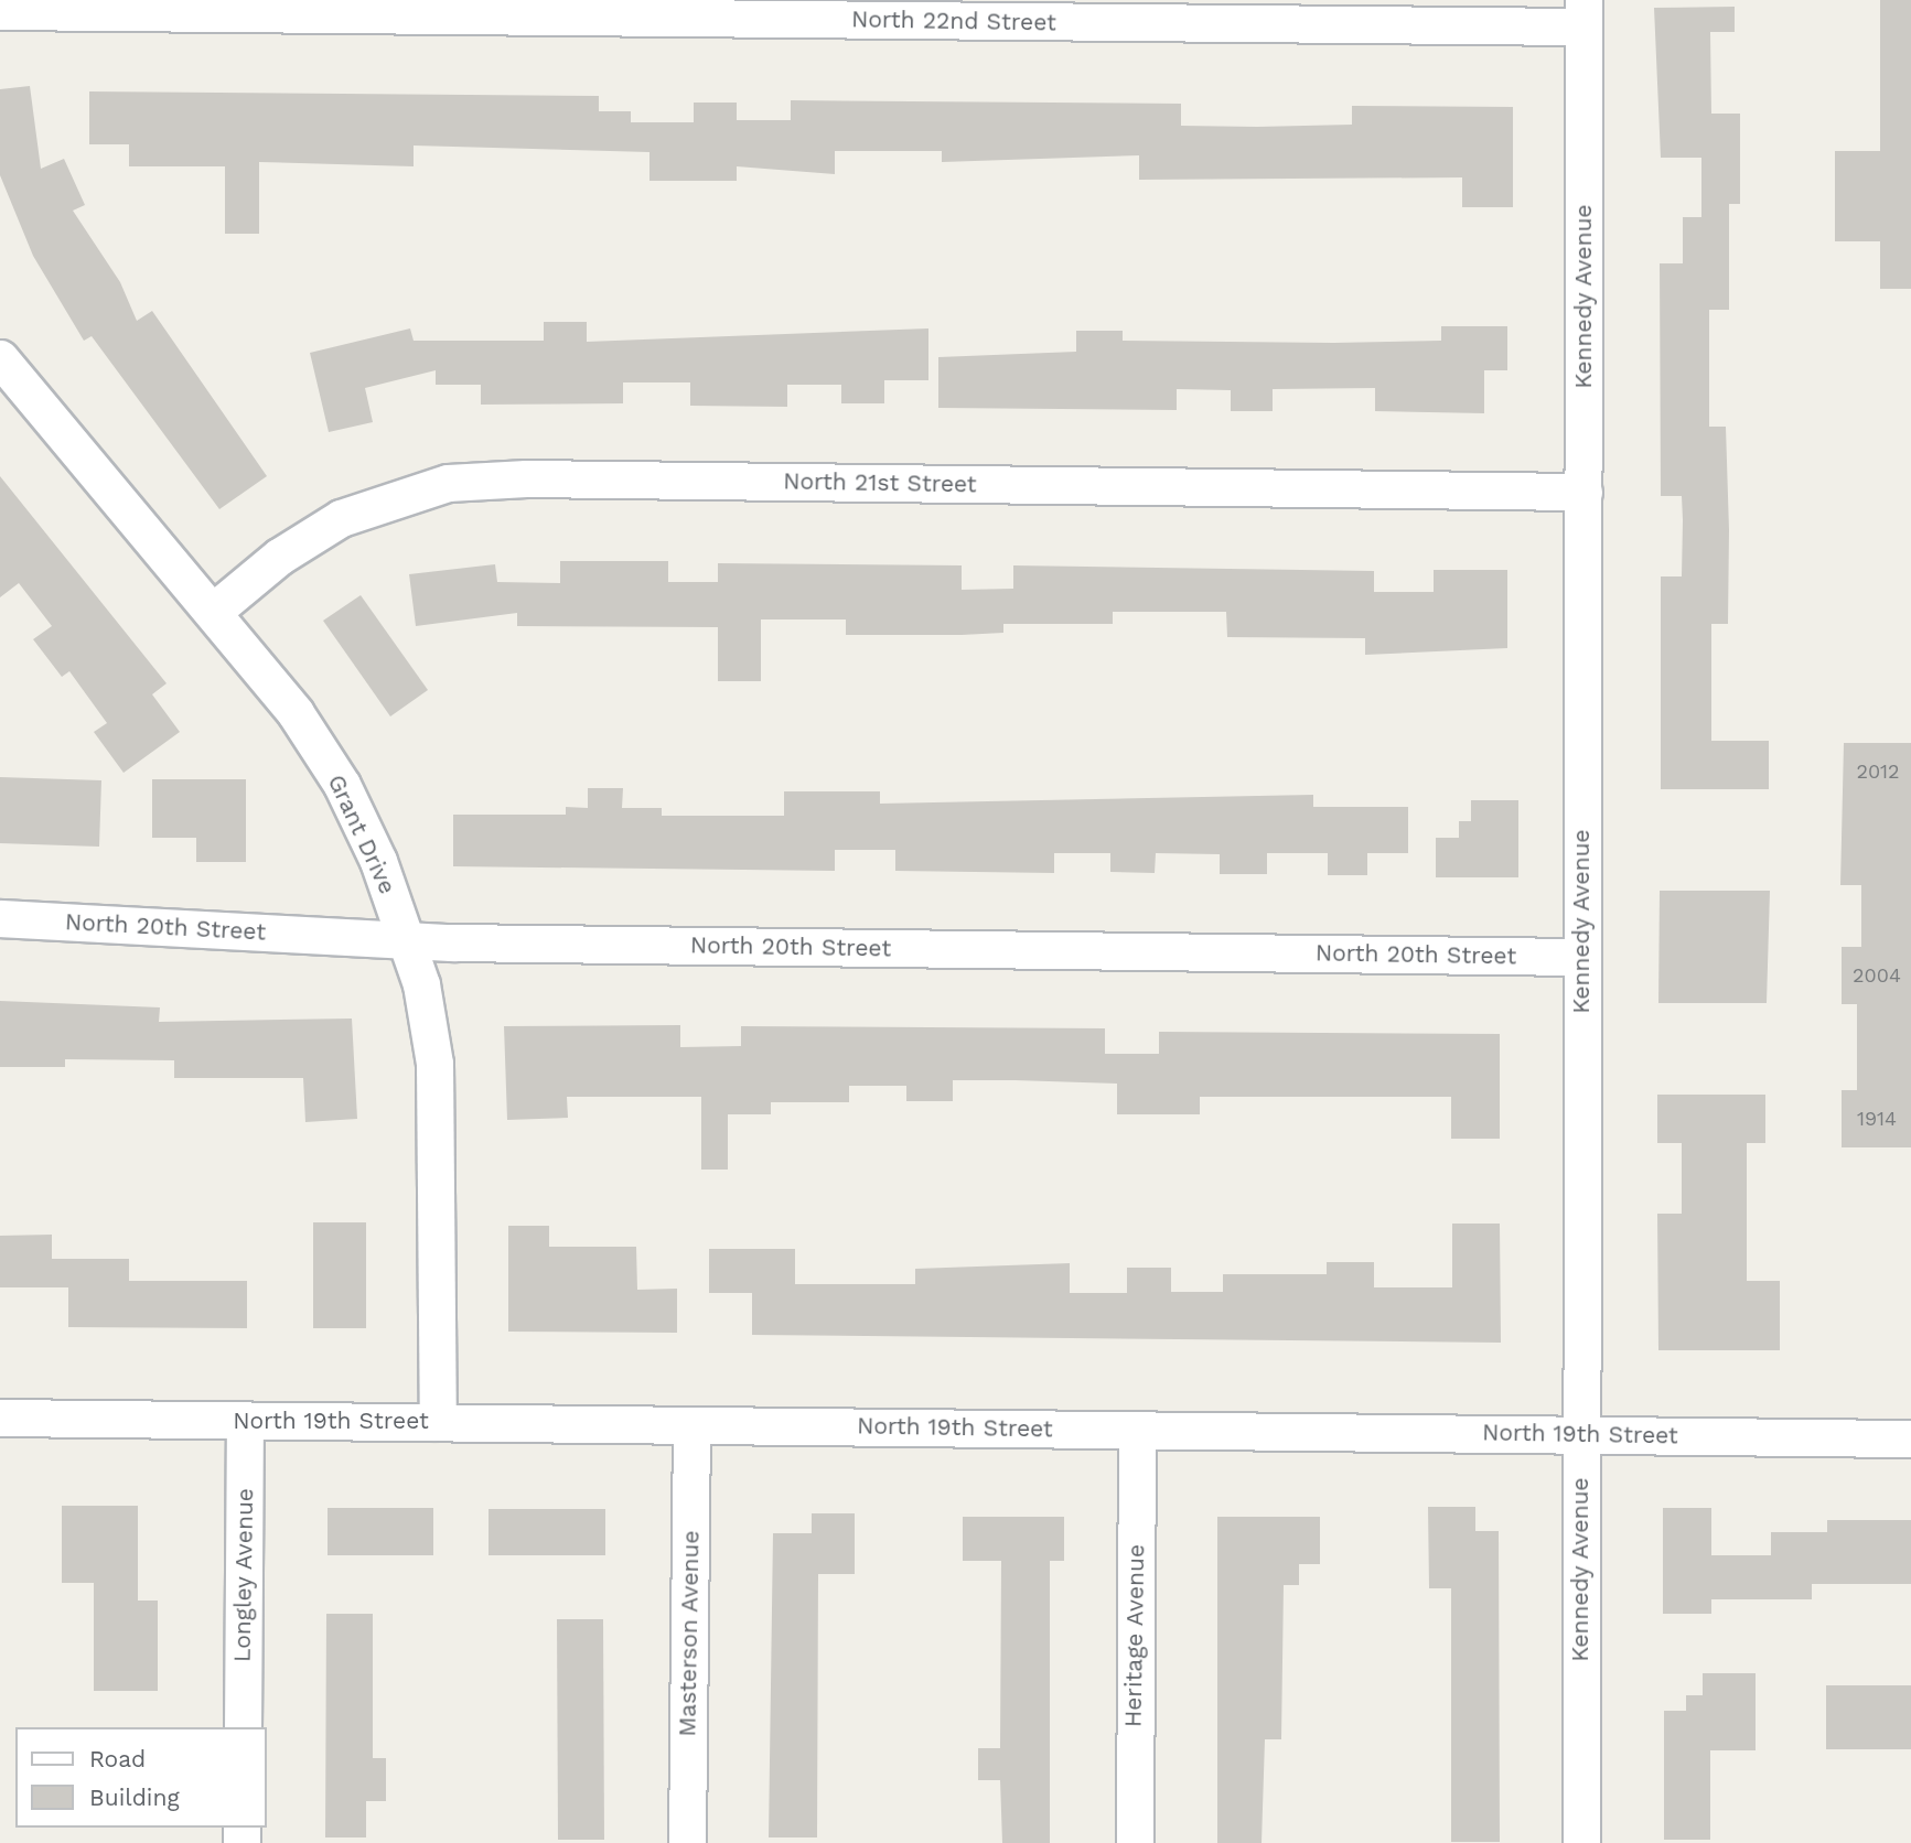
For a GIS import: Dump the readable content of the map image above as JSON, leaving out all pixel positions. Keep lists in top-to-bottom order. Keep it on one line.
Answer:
{"streets":{"street":["North 22nd Street","Kennedy Avenue","North 21st Street","Grant Drive","North 20th Street","North 19th Street","Longley Avenue","Masterson Avenue","Heritage Avenue"]},"crossings":[["North 22nd Street","Kennedy Avenue"],["Kennedy Avenue","North 21st Street"],["Kennedy Avenue","North 20th Street"],["Kennedy Avenue","North 19th Street"],["North 21st Street","Grant Drive"],["Grant Drive","North 20th Street"],["Grant Drive","North 19th Street"],["North 19th Street","Longley Avenue"],["North 19th Street","Masterson Avenue"],["North 19th Street","Heritage Avenue"]],"house_numbers":["2012","2004","1914"],"legend":["Road","Building"]}
